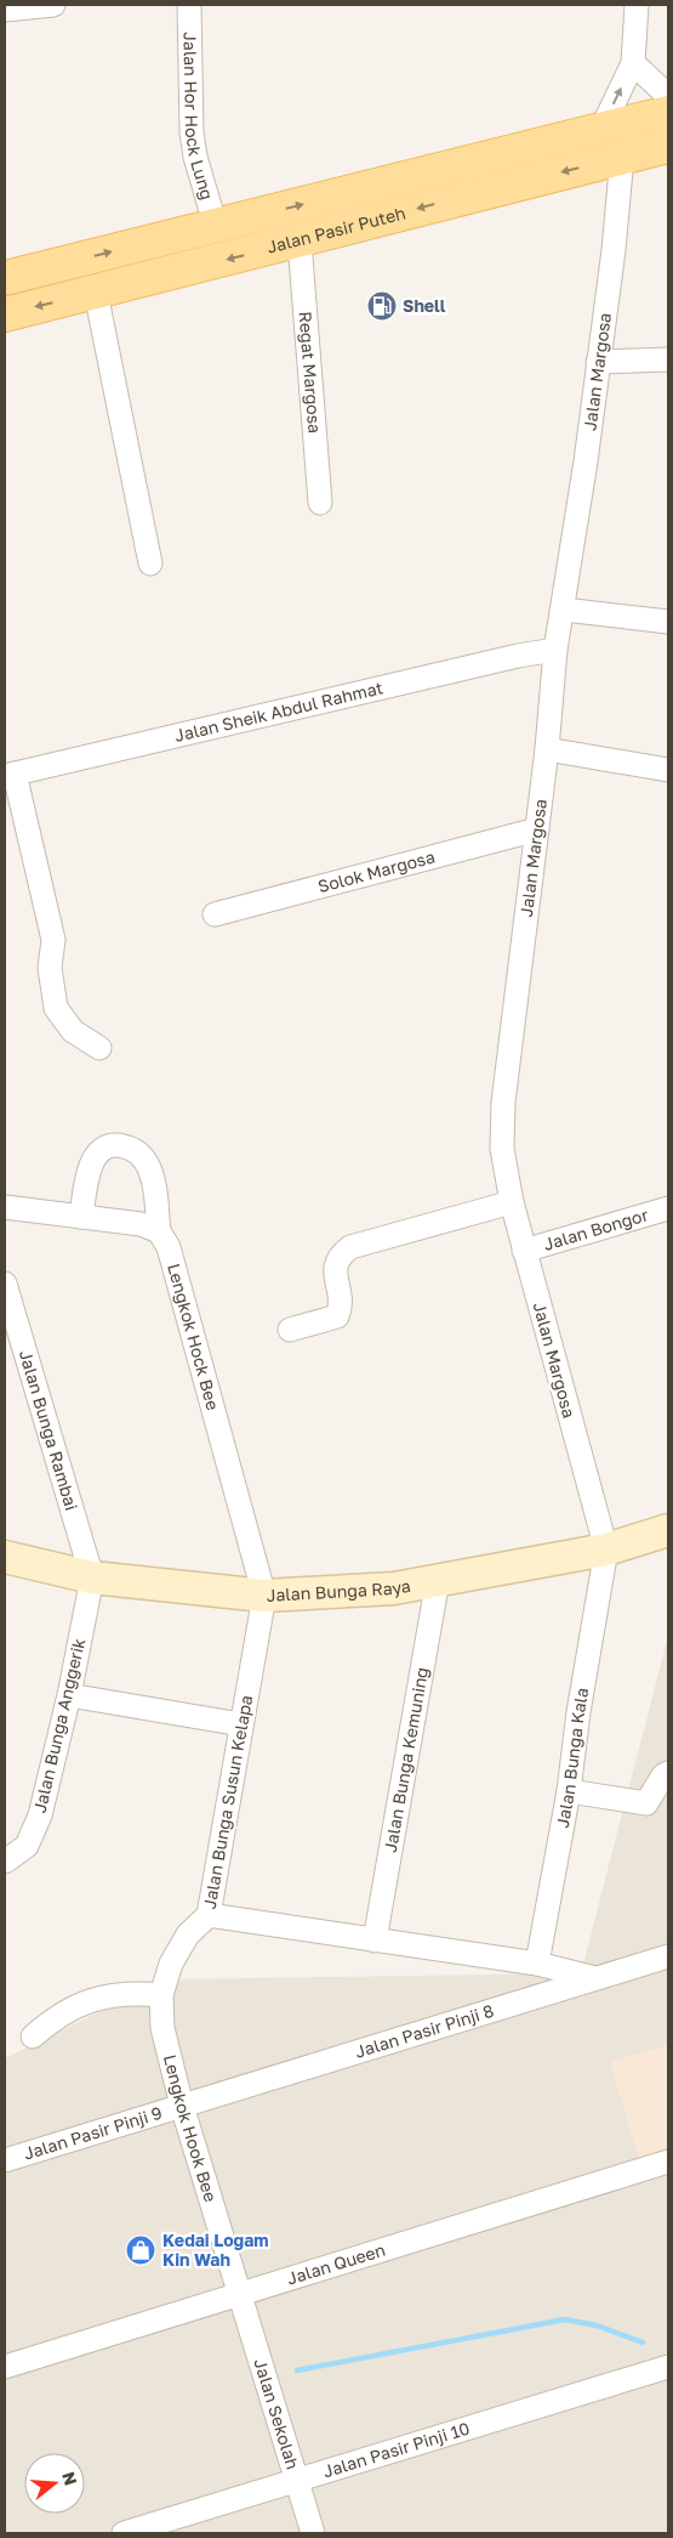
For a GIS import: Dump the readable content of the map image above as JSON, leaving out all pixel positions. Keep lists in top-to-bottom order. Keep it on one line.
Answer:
{"streets":{"main road":["Jalan Pasir Puteh","Jalan Bunga Raya"],"street":["Jalan Hor Hock Lung","Jalan Margosa","Regat Margosa","Jalan Sheik Abdul Rahmat","Solok Margosa","Jalan Bongor","Lengkok Hock Bee","Jalan Bunga Rambai","Jalan Bunga Anggerik","Jalan Bunga Kala","Jalan Bunga Kemuning","Jalan Bunga Susun Kelapa","Jalan Pasir Pinji 8","Lengkok Hook Bee","Jalan Pasir Pinji 9","Jalan Queen","Jalan Sekolah","Jalan Pasir Pinji 10"]},"crossings":[["Jalan Hor Hock Lung","Jalan Pasir Puteh"],["Jalan Pasir Puteh","Jalan Margosa"],["Jalan Pasir Puteh","Regat Margosa"],["Jalan Margosa","Jalan Sheik Abdul Rahmat"],["Jalan Margosa","Solok Margosa"],["Jalan Margosa","Jalan Bongor"],["Jalan Margosa","Jalan Bunga Raya"],["Jalan Margosa","Jalan Bunga Kala"],["Lengkok Hock Bee","Jalan Bunga Raya"],["Lengkok Hock Bee","Jalan Bunga Susun Kelapa"],["Jalan Bunga Rambai","Jalan Bunga Raya"],["Jalan Bunga Rambai","Jalan Bunga Anggerik"],["Jalan Bunga Raya","Jalan Bunga Anggerik"],["Jalan Bunga Raya","Jalan Bunga Kala"],["Jalan Bunga Raya","Jalan Bunga Kemuning"],["Jalan Bunga Raya","Jalan Bunga Susun Kelapa"],["Jalan Bunga Susun Kelapa","Lengkok Hook Bee"],["Jalan Pasir Pinji 8","Lengkok Hook Bee"],["Jalan Pasir Pinji 8","Jalan Pasir Pinji 9"],["Lengkok Hook Bee","Jalan Pasir Pinji 9"],["Lengkok Hook Bee","Jalan Queen"],["Lengkok Hook Bee","Jalan Sekolah"],["Jalan Queen","Jalan Sekolah"],["Jalan Sekolah","Jalan Pasir Pinji 10"]],"places":{"fuel station":["Shell"],"shop":["Kedai Logam Kin Wah"]},"north":"right"}
